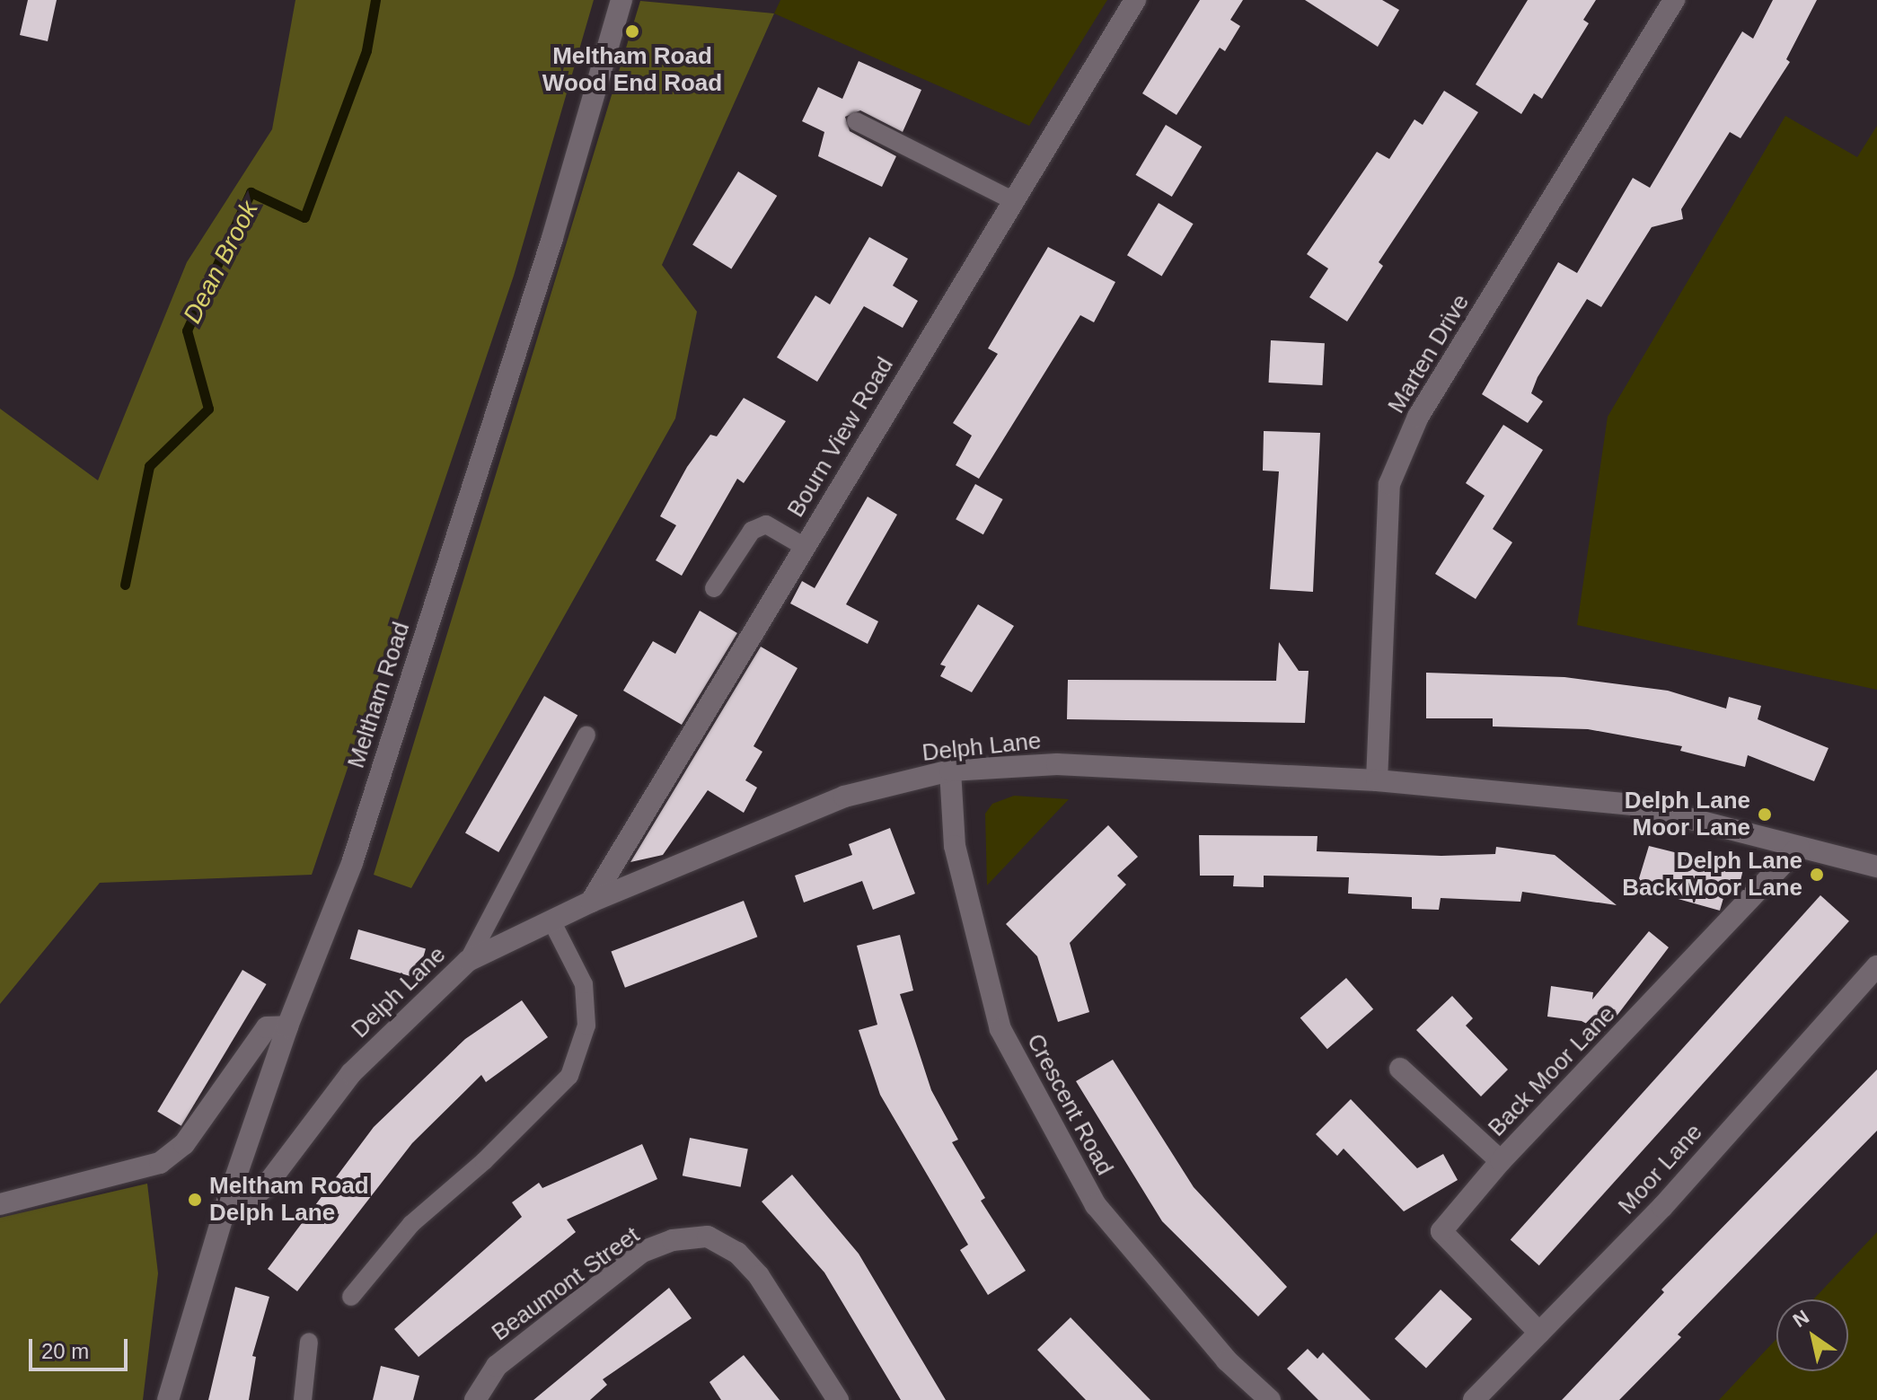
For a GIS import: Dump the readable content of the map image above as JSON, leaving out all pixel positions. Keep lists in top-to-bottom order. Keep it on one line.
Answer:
{"streets":{"street":["Marten Drive","Bourn View Road","Meltham Road","Delph Lane","Back Moor Lane","Crescent Road","Moor Lane","Beaumont Street"]},"crossings":[["Marten Drive","Delph Lane"],["Bourn View Road","Delph Lane"],["Meltham Road","Delph Lane"],["Delph Lane","Back Moor Lane"],["Delph Lane","Crescent Road"],["Back Moor Lane","Moor Lane"]],"water":["Dean Brook"],"places":["Meltham Road Wood End Road","Delph Lane Moor Lane","Delph Lane Back Moor Lane","Meltham Road Delph Lane"],"scale_bar":"20 m","north":"top left"}
